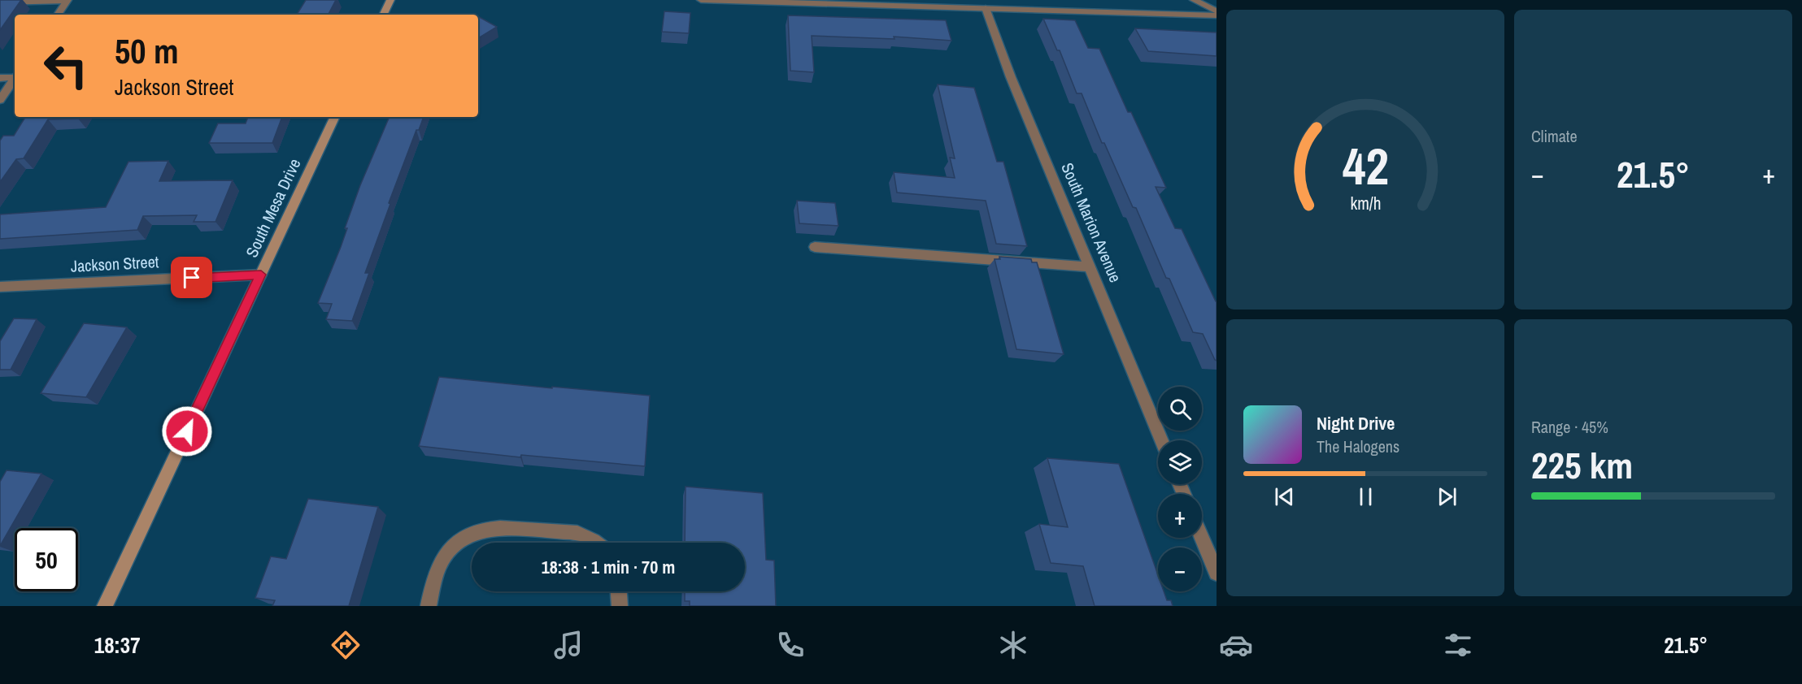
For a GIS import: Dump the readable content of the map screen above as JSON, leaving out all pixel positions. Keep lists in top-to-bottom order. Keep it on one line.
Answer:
{"streets":{"main road":["South Mesa Drive"],"street":["South Marion Avenue","Jackson Street"]},"crossings":[["South Mesa Drive","Jackson Street"]],"page":{"tile":["Climate",["Range · 45%","225 km"]],"turn":["50 m","Jackson Street"],"heat":["−","21.5°","+"],"map_buttons":["+","−"],"song":["Night Drive","The Halogens"],"limit":"50","trip":"18:38 · 1 min · 70 m","tabs":["18:37","21.5°"],"gauge":["42","km/h"]}}
